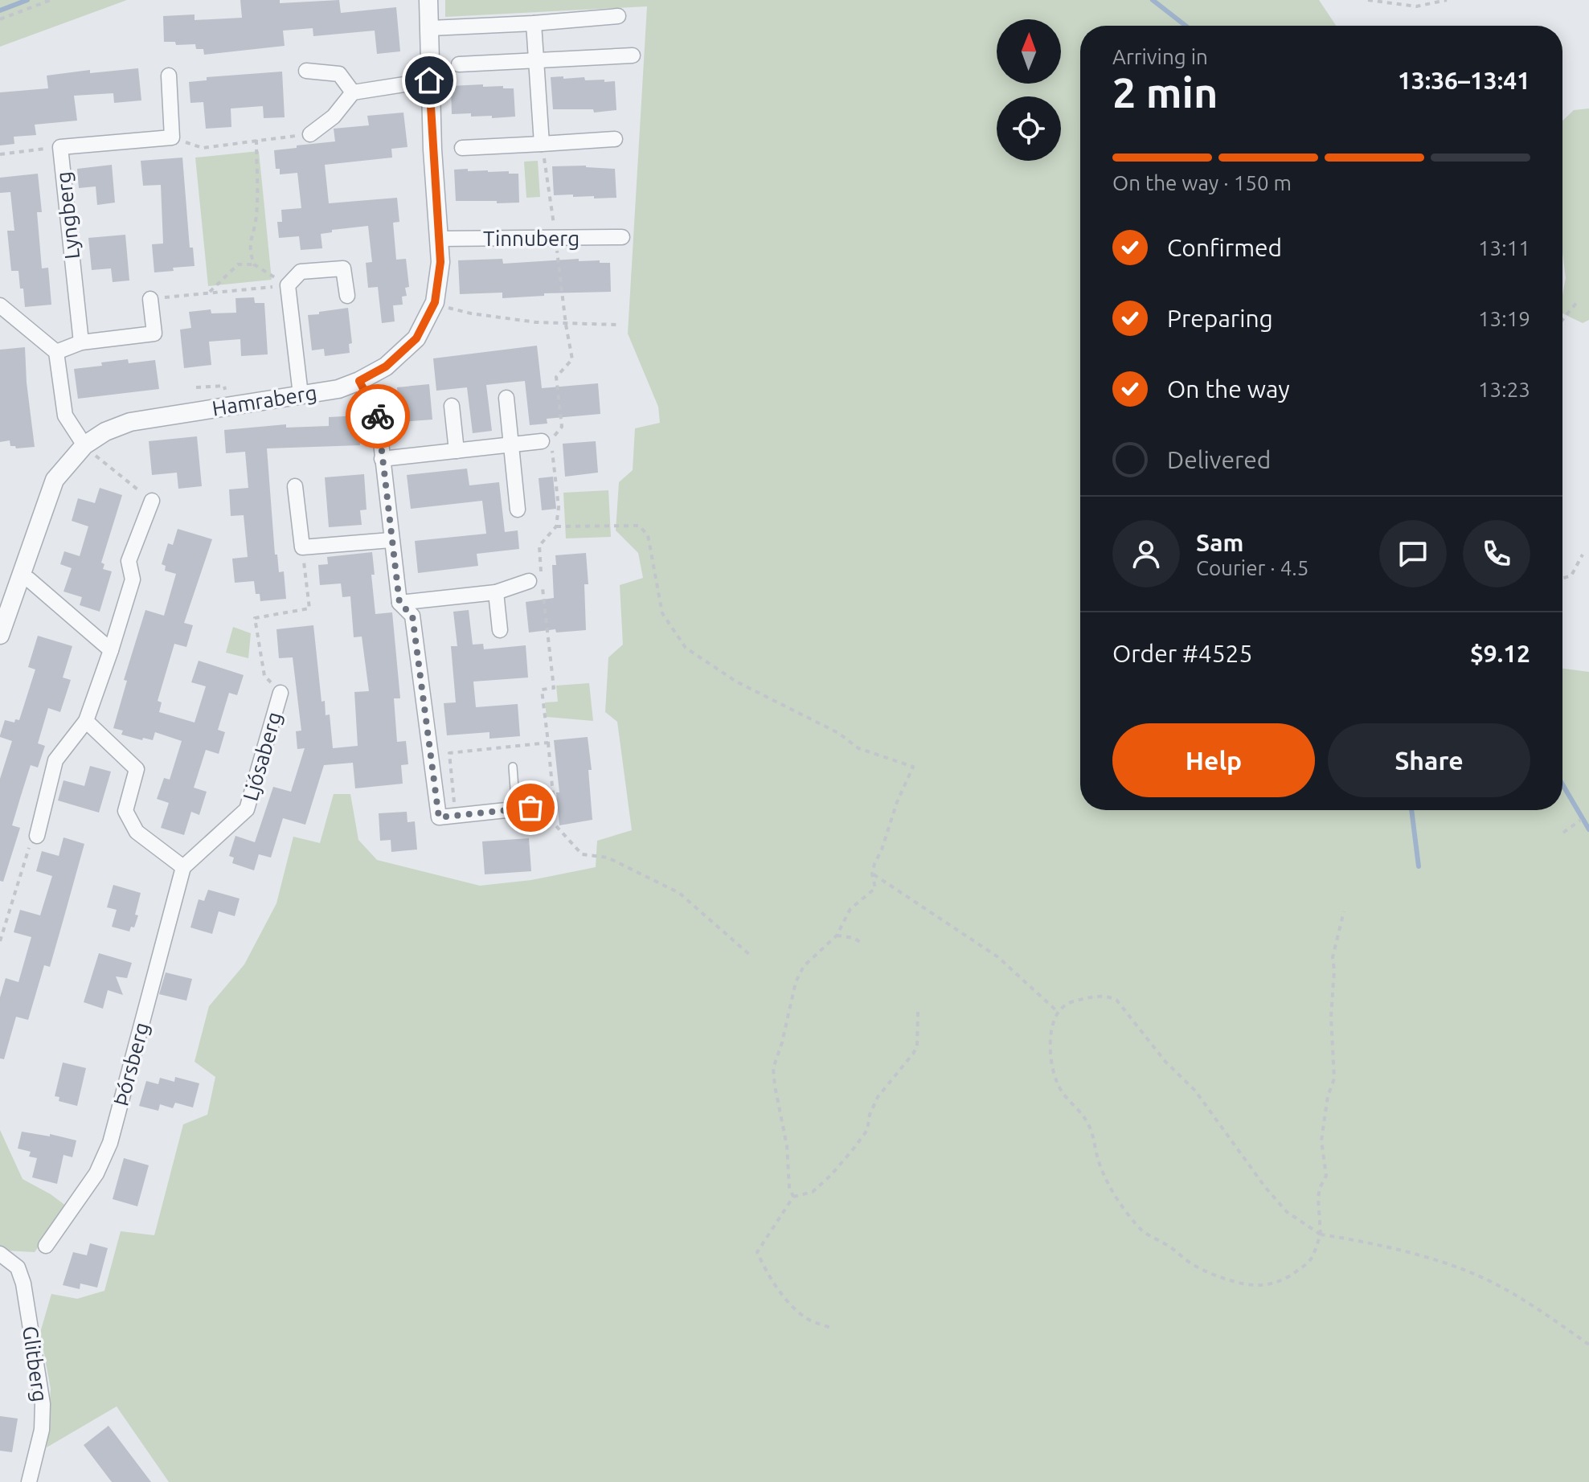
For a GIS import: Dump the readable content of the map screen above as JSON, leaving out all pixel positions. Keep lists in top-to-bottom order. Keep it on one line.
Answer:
{"streets":{"street":["Lyngberg","Tinnuberg","Hamraberg","Ljósaberg","Þórsberg","Glitberg"]},"crossings":[["Tinnuberg","Hamraberg"],["Ljósaberg","Þórsberg"]],"north":"top","page":{"heading":["2 min","Arriving in","13:36–13:41"],"panel":["Sam","Courier · 4.5","Order #4525","$9.12"],"bar":"On the way · 150 m","list":[["Confirmed","13:11"],["Preparing","13:19"],["On the way","13:23"],"Delivered"],"buttons":["Help","Share"]}}
